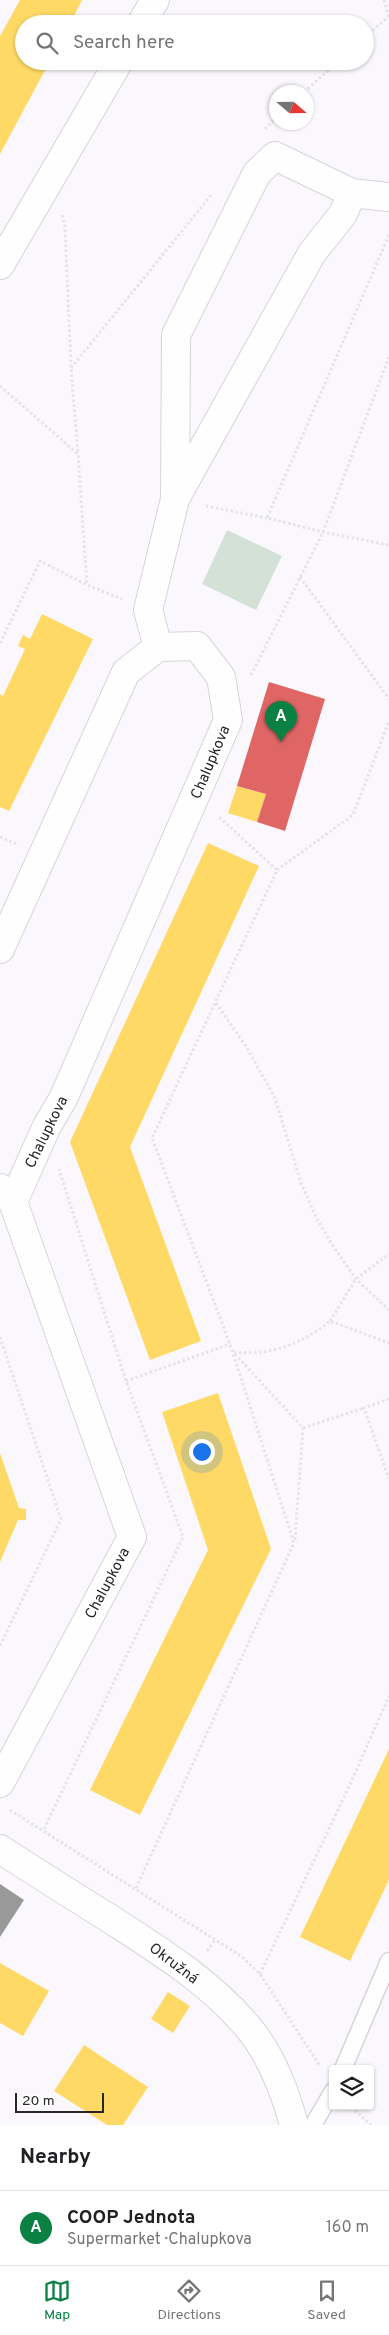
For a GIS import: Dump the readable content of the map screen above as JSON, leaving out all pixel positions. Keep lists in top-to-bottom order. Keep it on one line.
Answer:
{"streets":{"street":["Chalupkova","Okružná"]},"scale_bar":"20 m","north":"right","page":{"search":"Search here","pins":"A","scale":"20 m","heading":"Nearby","list":[{"mark":"A","name":"COOP Jednota","note":"Supermarket · Chalupkova","value":"160 m"}],"nav":["Map","Directions","Saved"]}}
